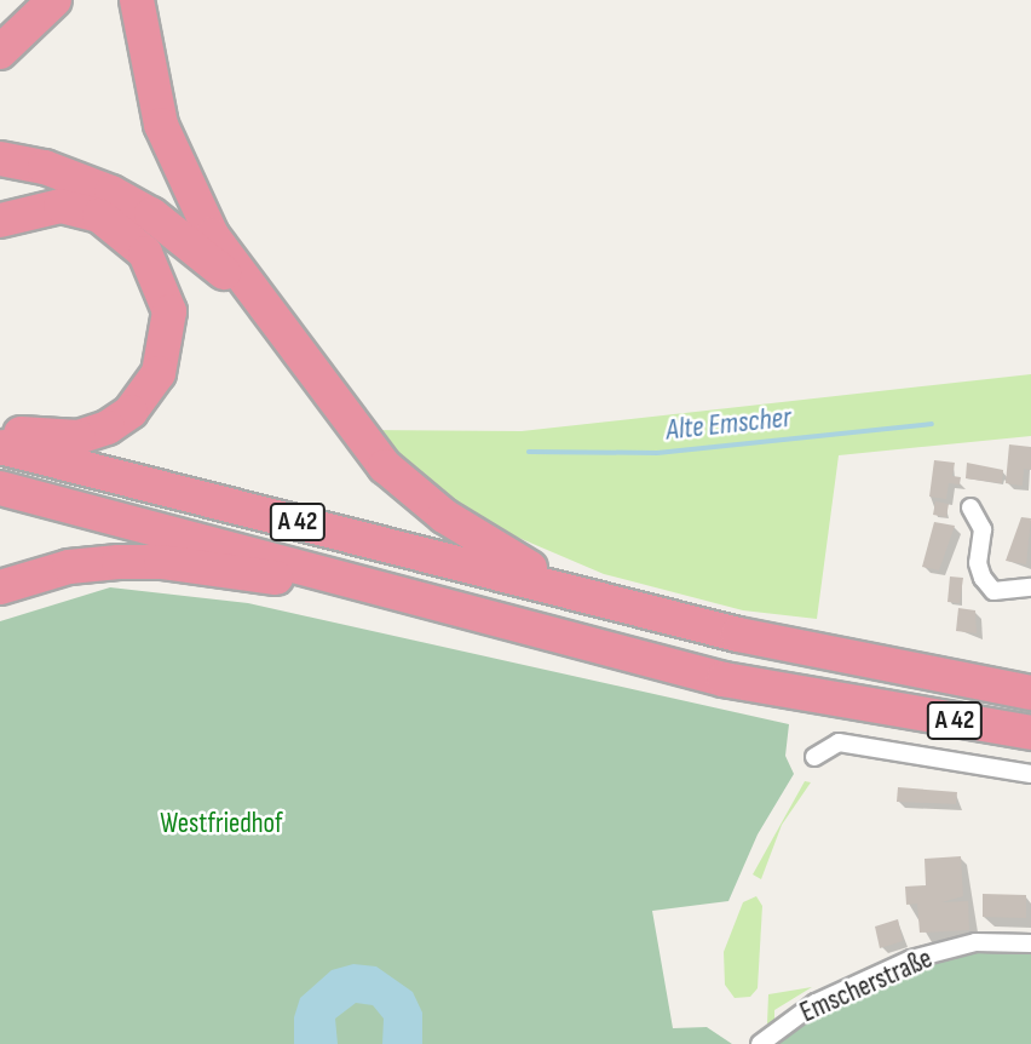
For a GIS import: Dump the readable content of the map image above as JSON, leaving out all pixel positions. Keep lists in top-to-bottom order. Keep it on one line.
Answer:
{"streets":{"highway":["A 42"],"street":["Emscherstraße"]},"water":["Alte Emscher"],"parks":["Westfriedhof"]}
